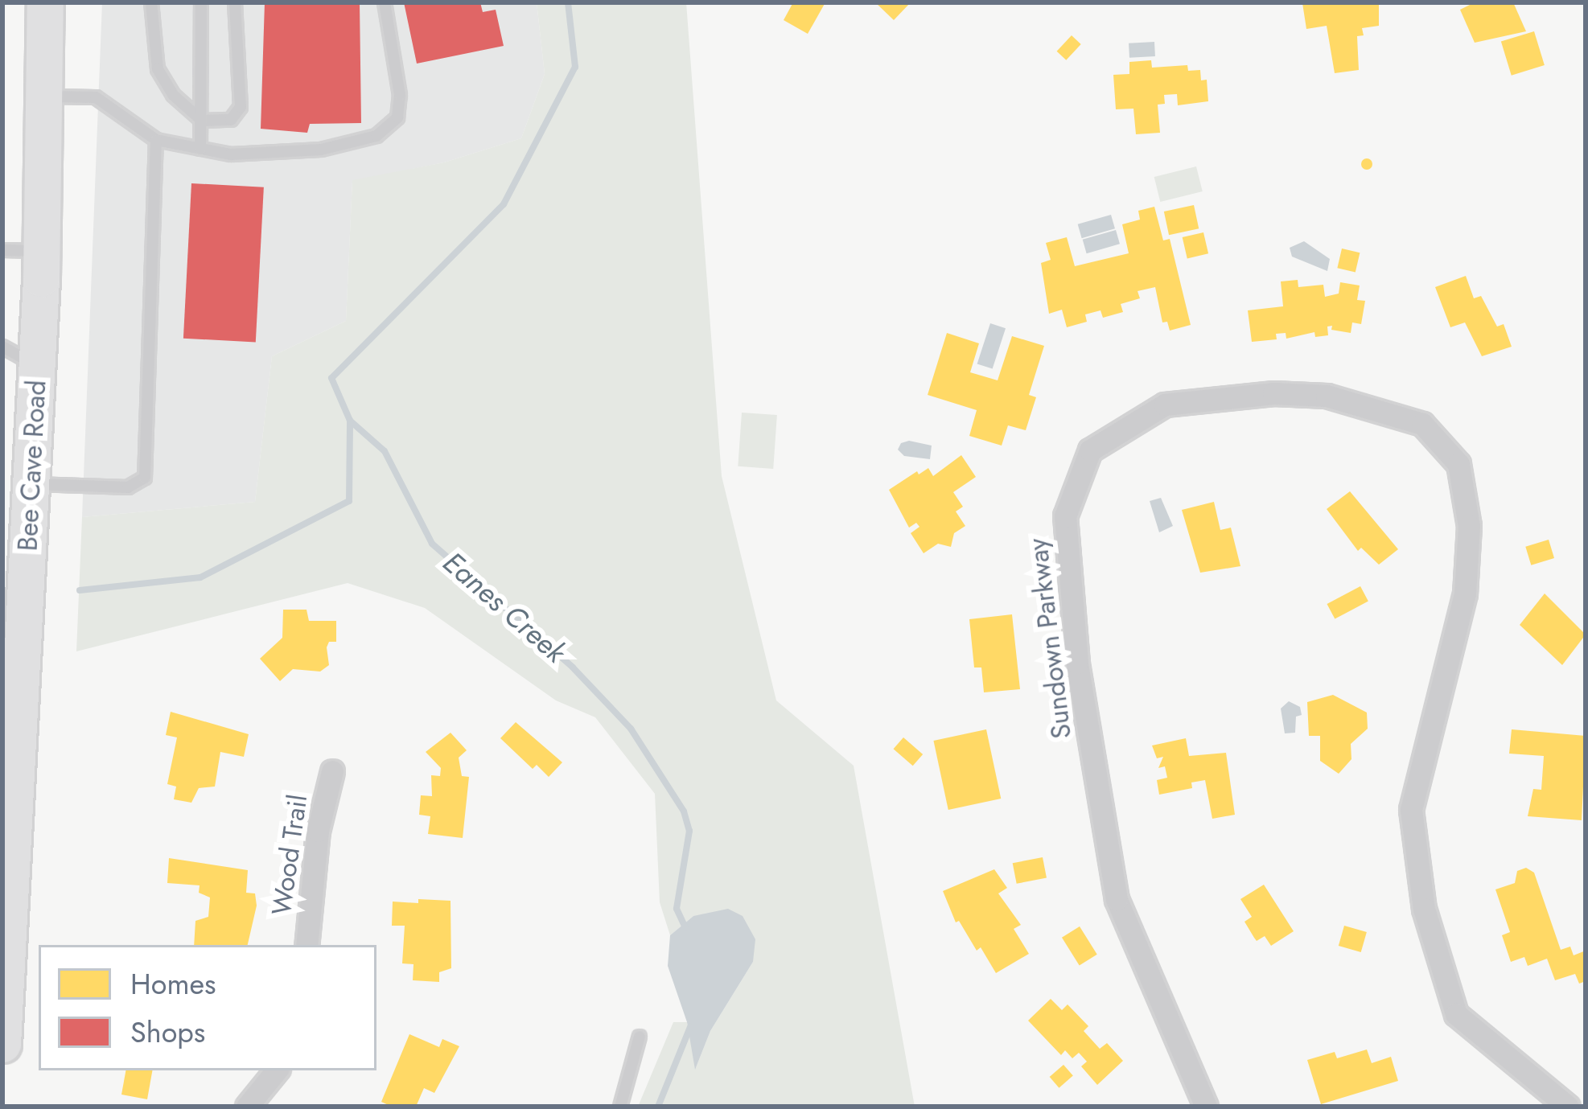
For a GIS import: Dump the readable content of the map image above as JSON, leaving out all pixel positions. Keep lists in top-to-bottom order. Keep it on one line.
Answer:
{"streets":{"main road":["Bee Cave Road"],"street":["Sundown Parkway","Wood Trail"]},"water":["Eanes Creek"],"legend":["Homes","Shops"]}
